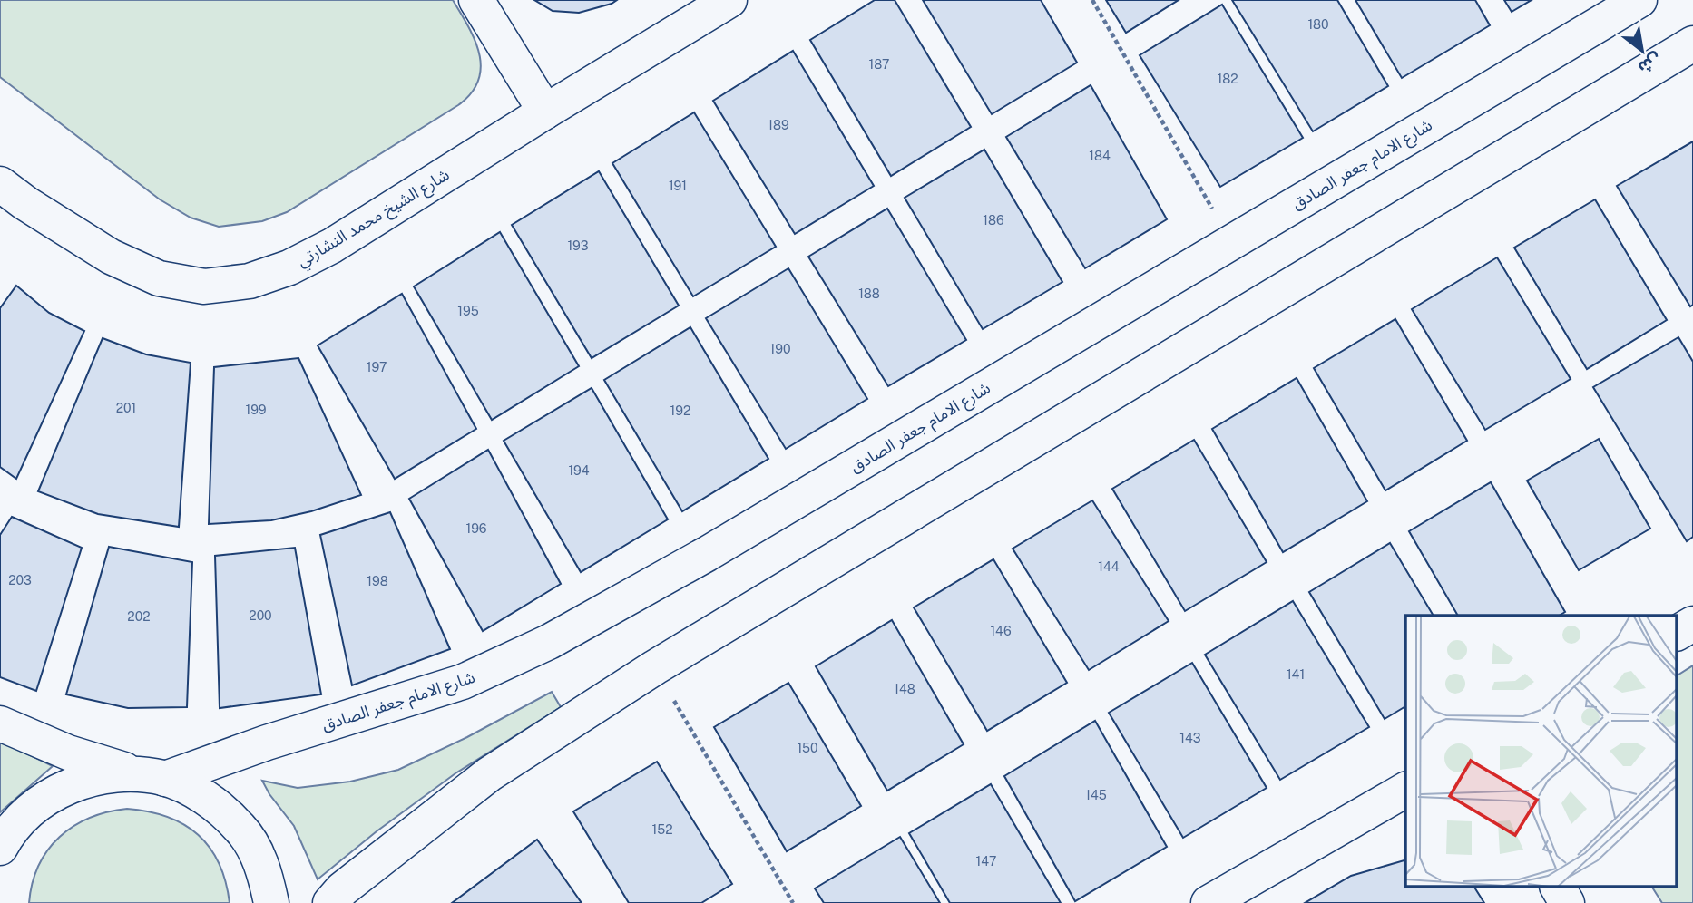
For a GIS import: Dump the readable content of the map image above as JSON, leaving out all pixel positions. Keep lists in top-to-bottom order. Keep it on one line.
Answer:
{"streets":{"street":["شارع الامام جعفر الصادق","شارع الشيخ محمد النشارتي"]},"house_numbers":["180","187","182","189","184","191","186","193","188","195","190","197","201","199","192","194","196","144","203","198","200","202","146","141","148","143","150","145","152","147"],"north":"bottom right"}
